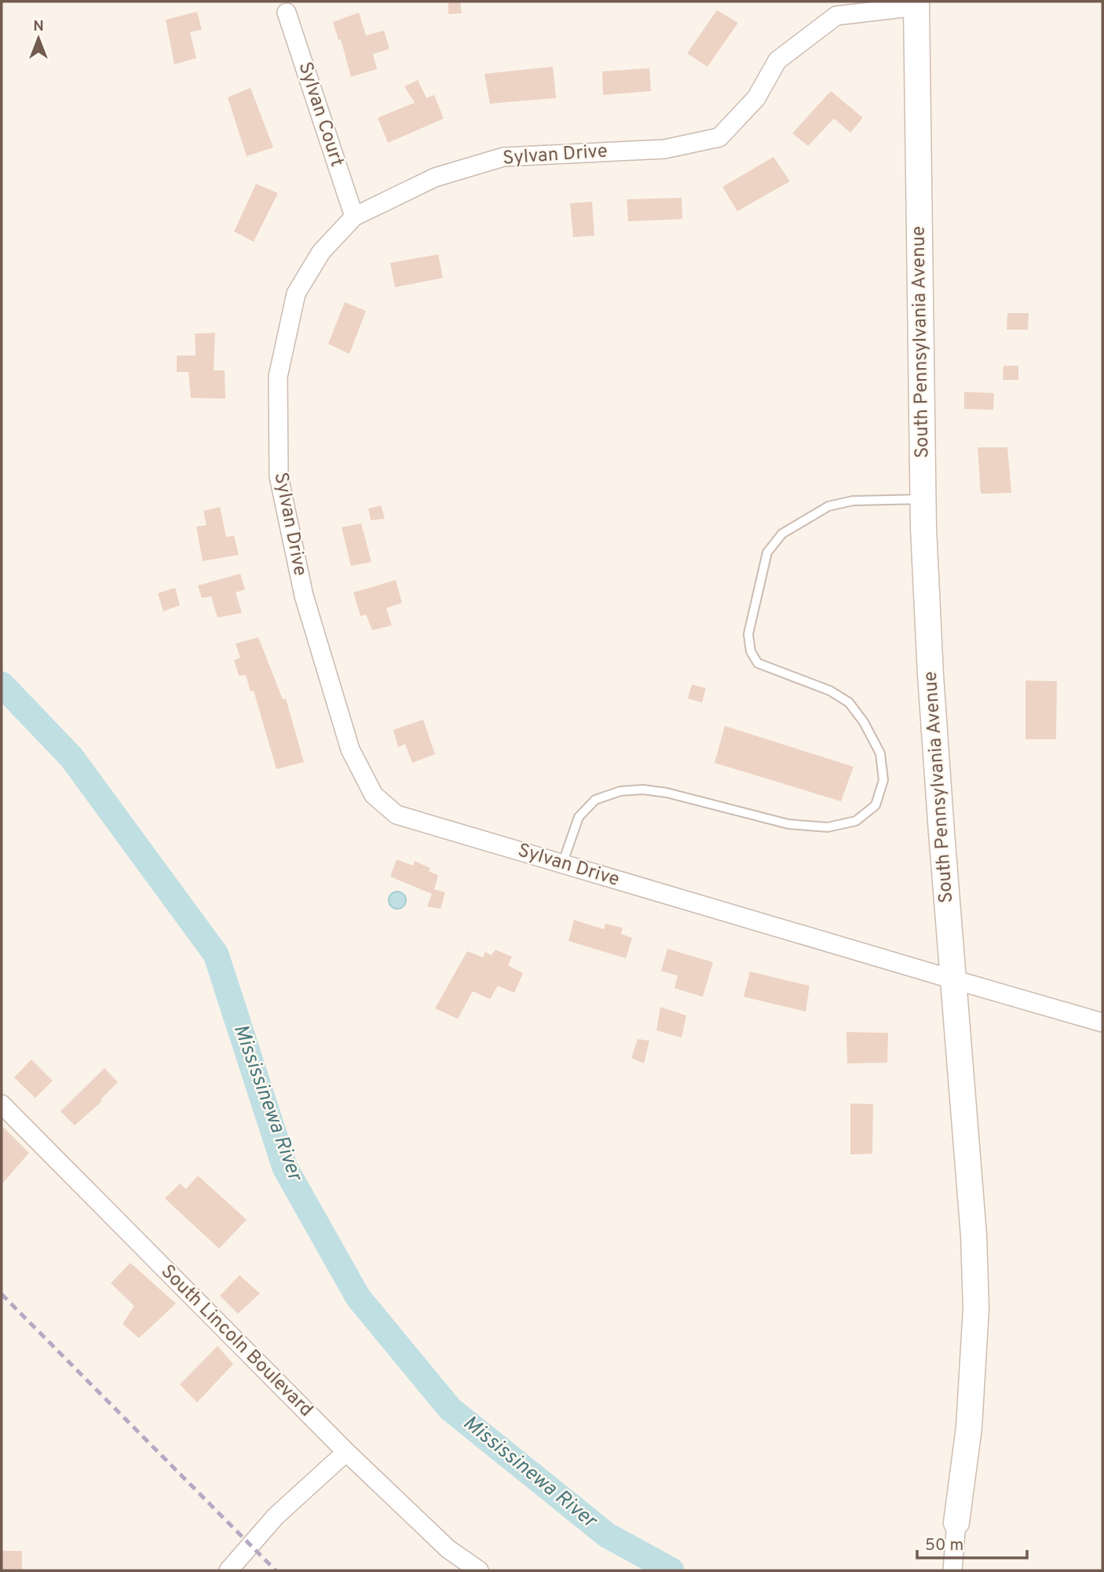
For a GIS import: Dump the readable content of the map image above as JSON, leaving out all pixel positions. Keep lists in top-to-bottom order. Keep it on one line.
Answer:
{"streets":{"street":["Sylvan Court","Sylvan Drive","South Pennsylvania Avenue","South Lincoln Boulevard"]},"crossings":[["Sylvan Court","Sylvan Drive"],["Sylvan Drive","South Pennsylvania Avenue"]],"water":["Mississinewa River"],"scale_bar":"50 m","north":"top"}
